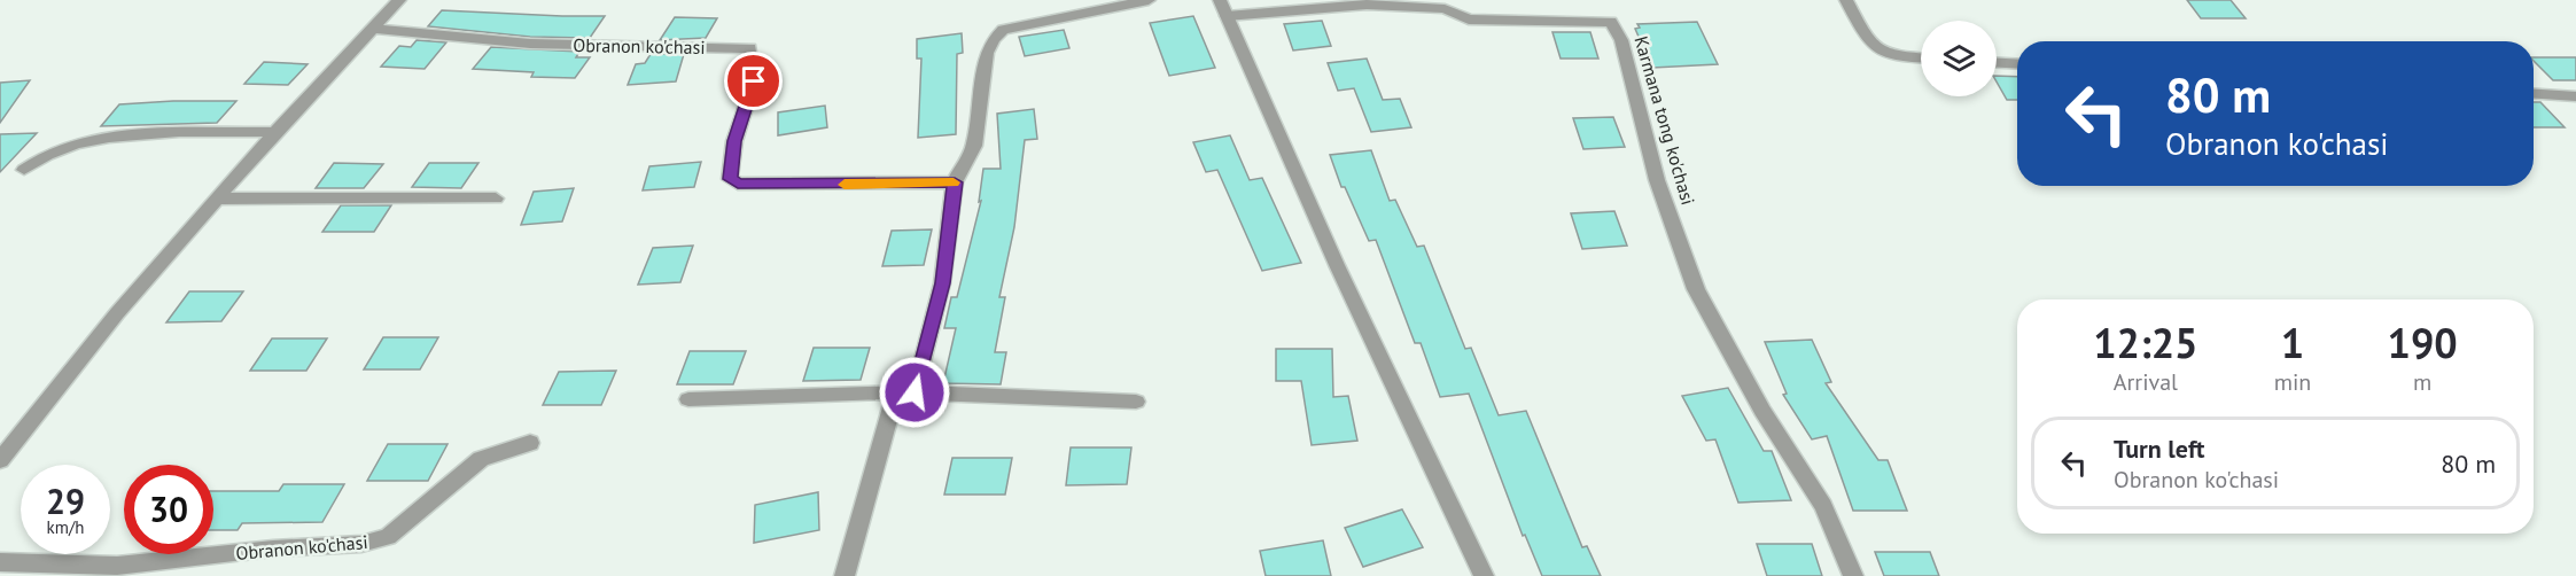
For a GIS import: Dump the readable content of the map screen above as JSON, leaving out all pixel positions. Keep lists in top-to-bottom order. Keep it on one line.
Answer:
{"streets":{"street":["Obranon ko'chasi","Karmana tong ko'chasi"]},"page":{"turn":["80 m","Obranon ko'chasi"],"eta":["12:25","Arrival","1","min","190","m"],"list":[{"name":"Turn left","note":"Obranon ko'chasi","value":"80 m"}],"speed":"29 km/h","limit":"30"}}
